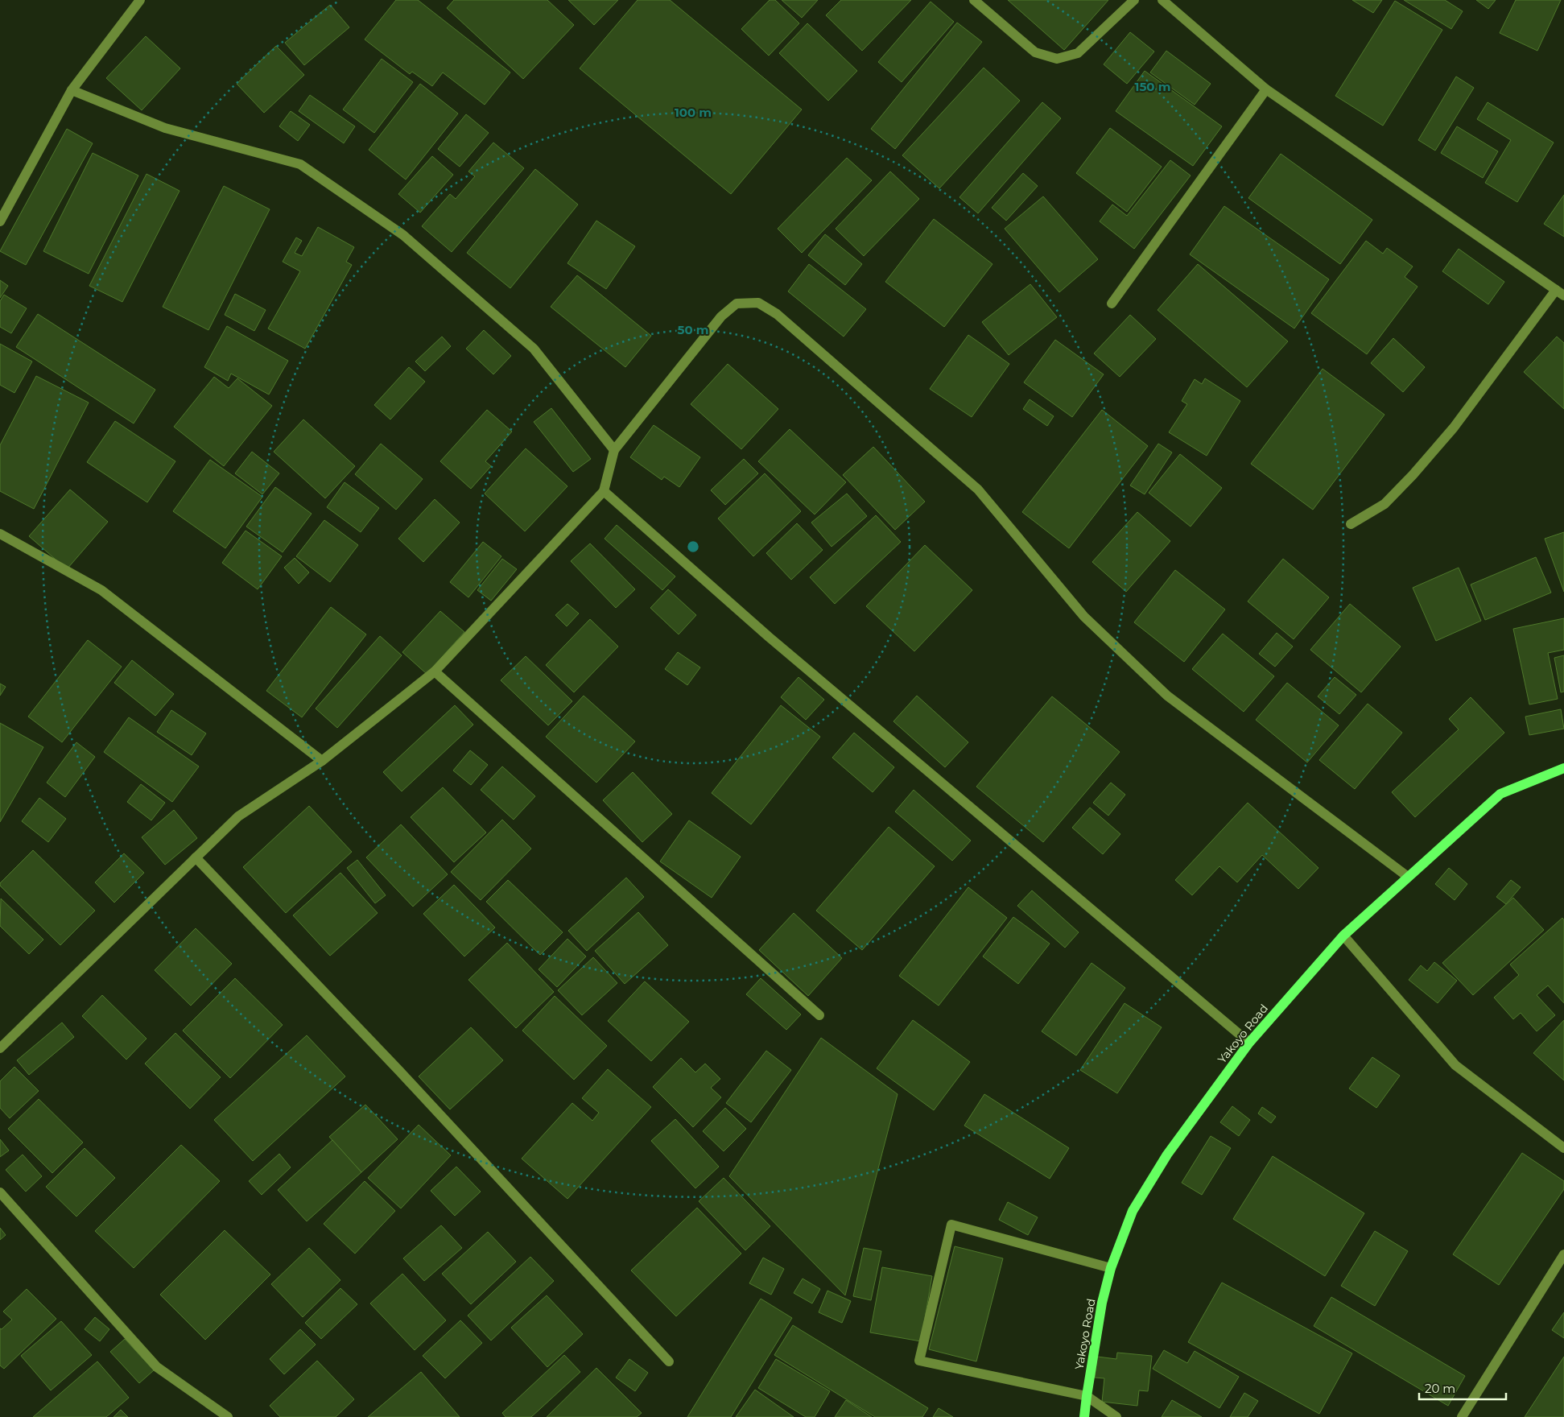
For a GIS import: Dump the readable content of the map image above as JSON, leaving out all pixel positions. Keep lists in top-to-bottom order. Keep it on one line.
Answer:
{"streets":{"main road":["Yakoyo Road"]},"scale_bar":"20 m","rings":["150 m","100 m","50 m"]}
